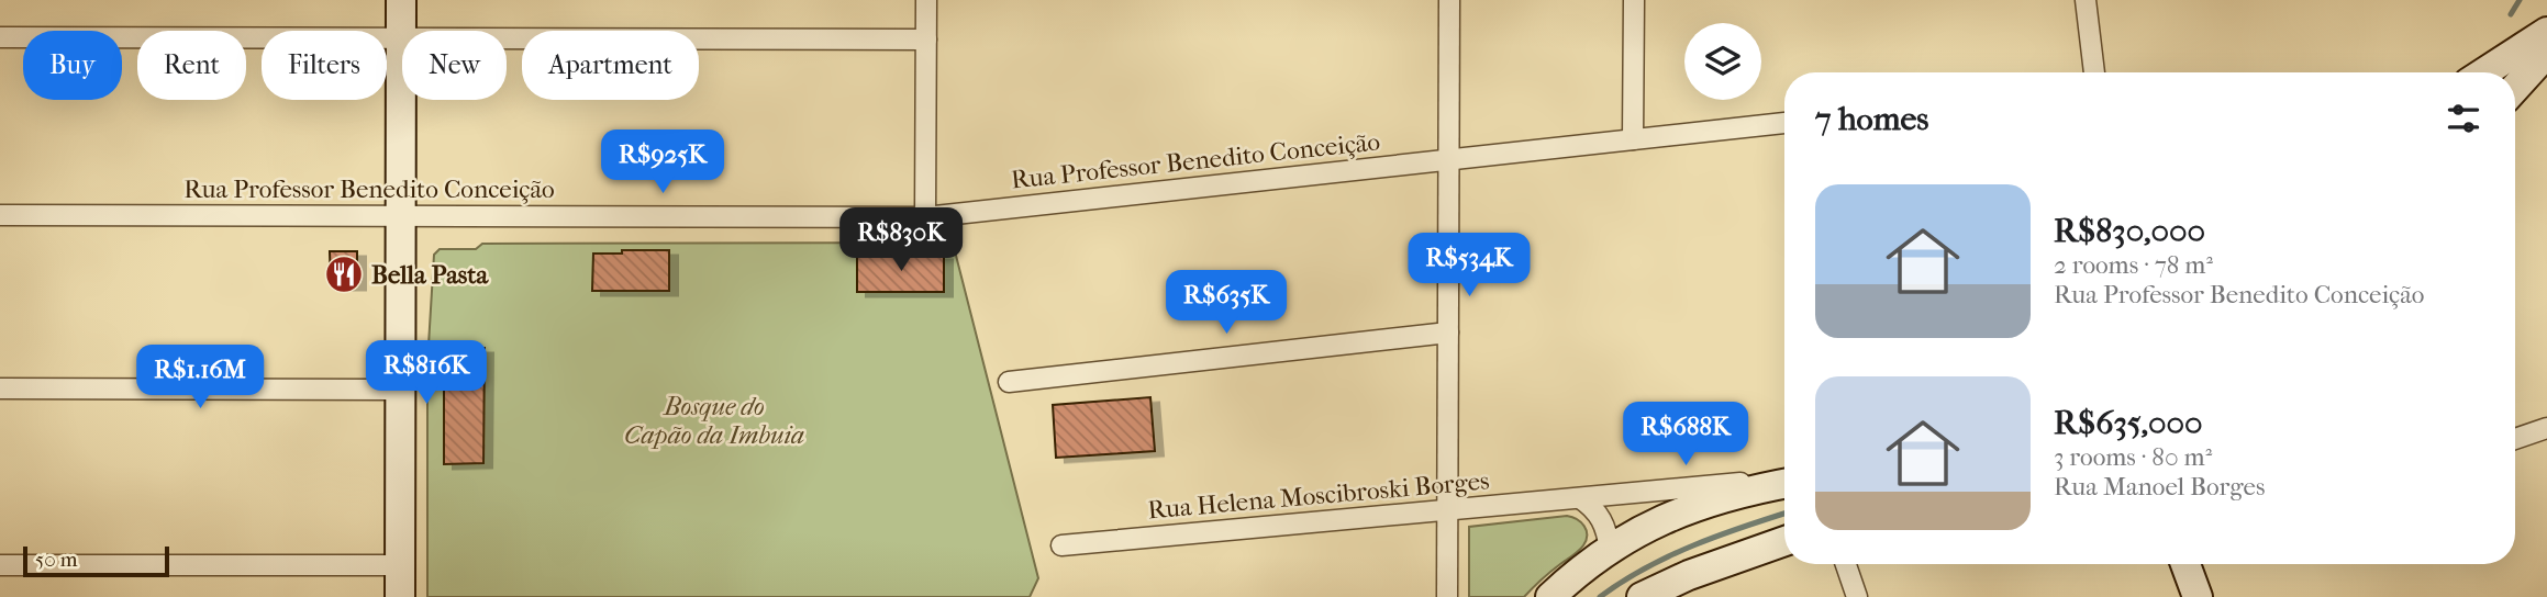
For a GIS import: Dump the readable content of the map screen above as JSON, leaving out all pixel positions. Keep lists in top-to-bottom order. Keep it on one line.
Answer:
{"streets":{"street":["Rua Professor Benedito Conceição","Rua Helena Moscibroski Borges"]},"parks":["Bosque do Capão da Imbuia"],"places":{"restaurant":["Bella Pasta"]},"scale_bar":"50 m","page":{"chip":["Buy","Rent","Filters","New","Apartment"],"heading":"7 homes","price":["R$925K","R$830K","R$534K","R$635K","R$816K","R$1.16M","R$688K"],"list":[{"name":"R$830,000","note":"2 rooms · 78 m² · Rua Professor Benedito Conceição"},{"name":"R$635,000","note":"3 rooms · 80 m² · Rua Manoel Borges"}],"scale":"50 m"}}
